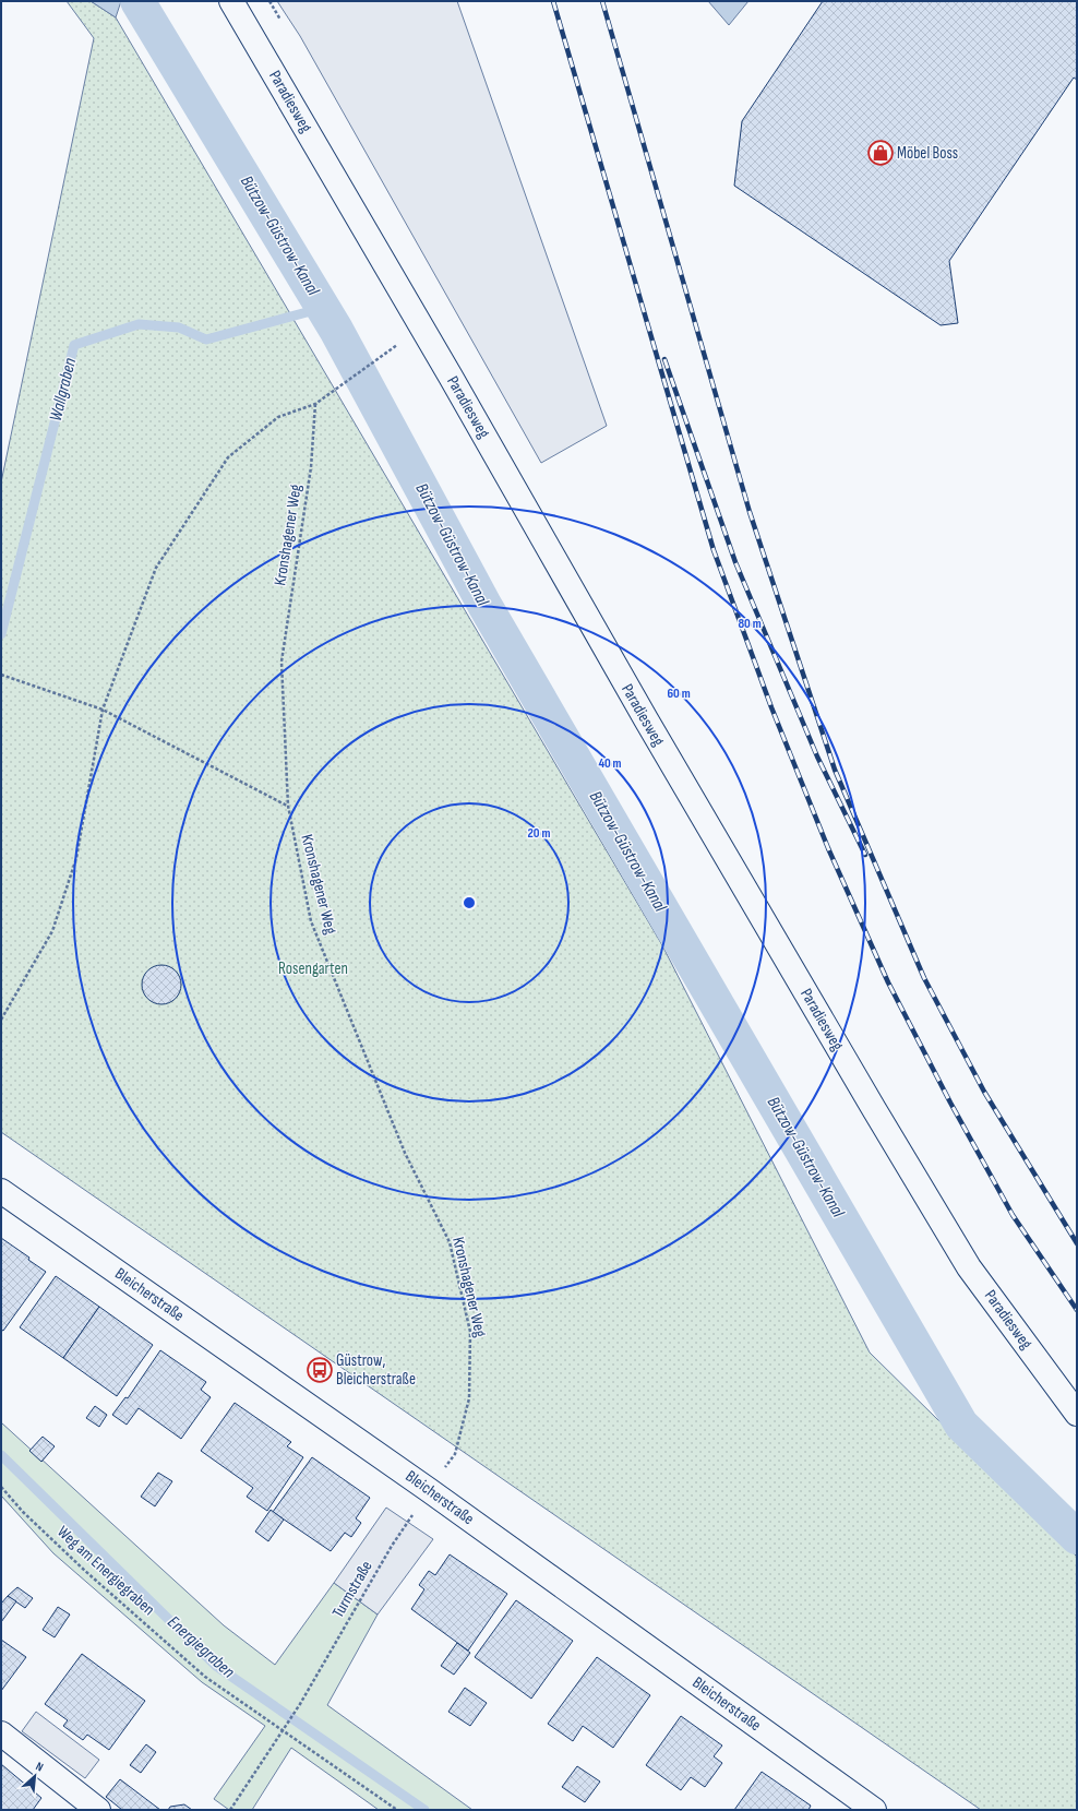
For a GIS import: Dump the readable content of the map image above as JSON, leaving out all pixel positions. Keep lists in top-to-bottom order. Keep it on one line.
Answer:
{"streets":{"street":["Paradiesweg","Bleicherstraße"],"path":["Kronshagener Weg","Weg am Energiegraben","Turmstraße"]},"crossings":[["Kronshagener Weg","Bleicherstraße"],["Kronshagener Weg","Turmstraße"],["Bleicherstraße","Turmstraße"],["Weg am Energiegraben","Turmstraße"]],"water":["Bützow-Güstrow-Kanal","Wallgraben","Energiegraben"],"parks":["Rosengarten"],"places":{"shop":["Möbel Boss"],"bus stop":["Güstrow, Bleicherstraße"]},"north":"top right","rings":["80 m","60 m","40 m","20 m"]}
